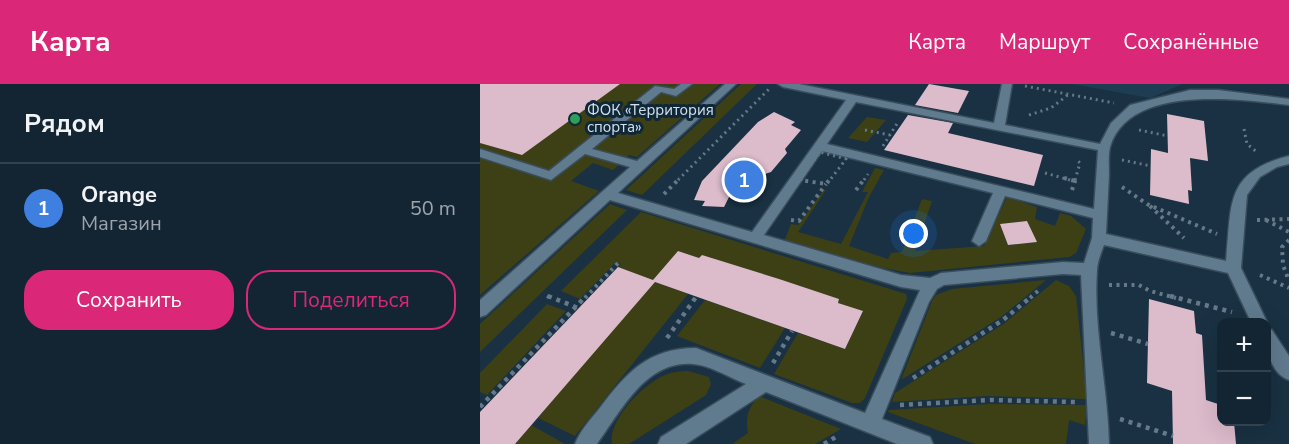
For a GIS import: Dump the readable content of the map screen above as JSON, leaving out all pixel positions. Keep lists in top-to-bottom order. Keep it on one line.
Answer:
{"places":["ФОК «Территория спорта»"],"page":{"header":"Карта","nav":["Карта","Маршрут","Сохранённые"],"heading":"Рядом","pins":"1","list":[{"mark":"1","name":"Orange","note":"Магазин","value":"50 m"}],"buttons":["Сохранить","Поделиться"],"map_buttons":["+","−"]}}
